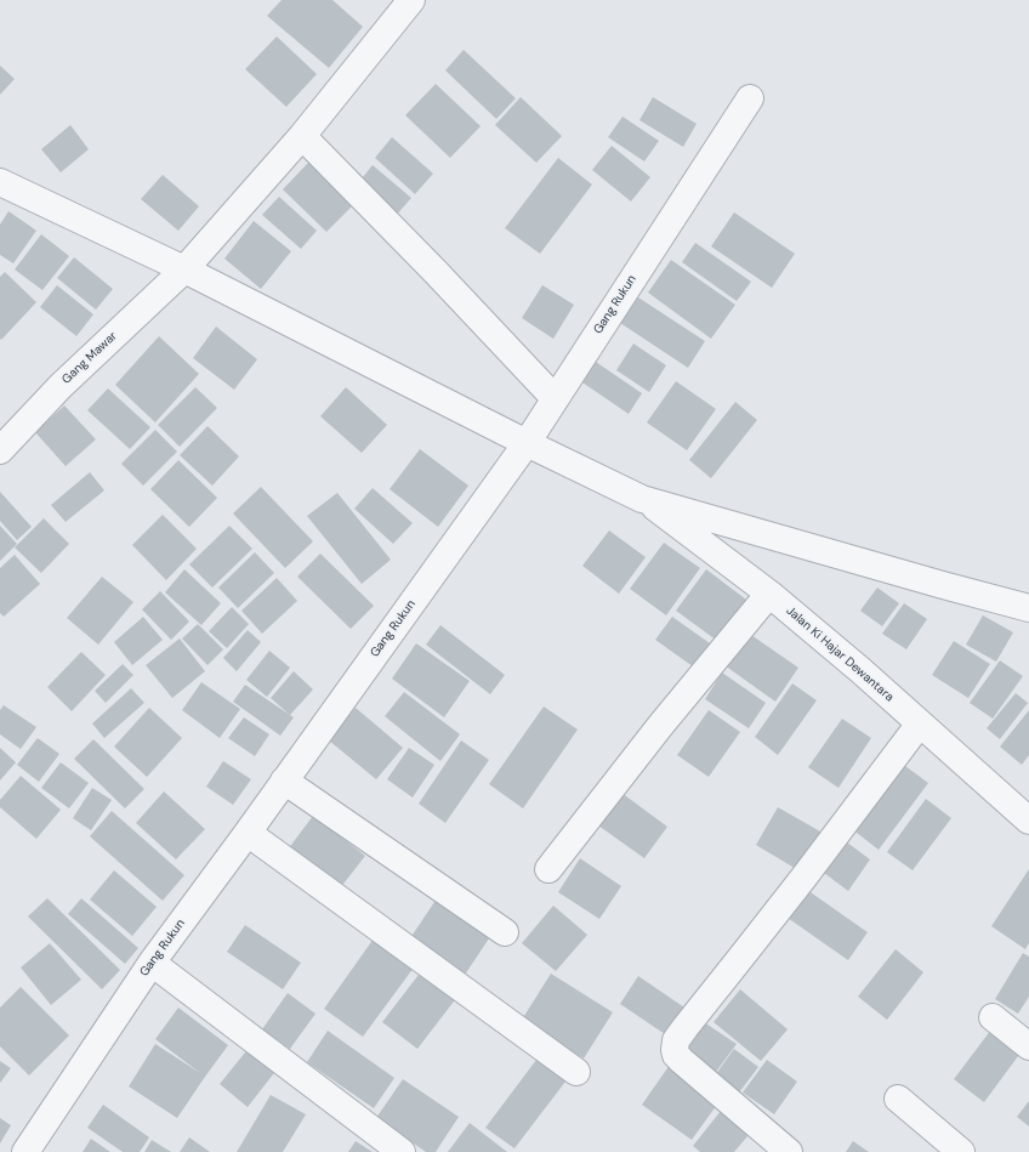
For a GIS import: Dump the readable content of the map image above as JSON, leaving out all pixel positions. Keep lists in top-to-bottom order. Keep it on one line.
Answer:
{"streets":{"street":["Gang Rukun","Gang Mawar","Jalan Ki Hajar Dewantara"]}}
